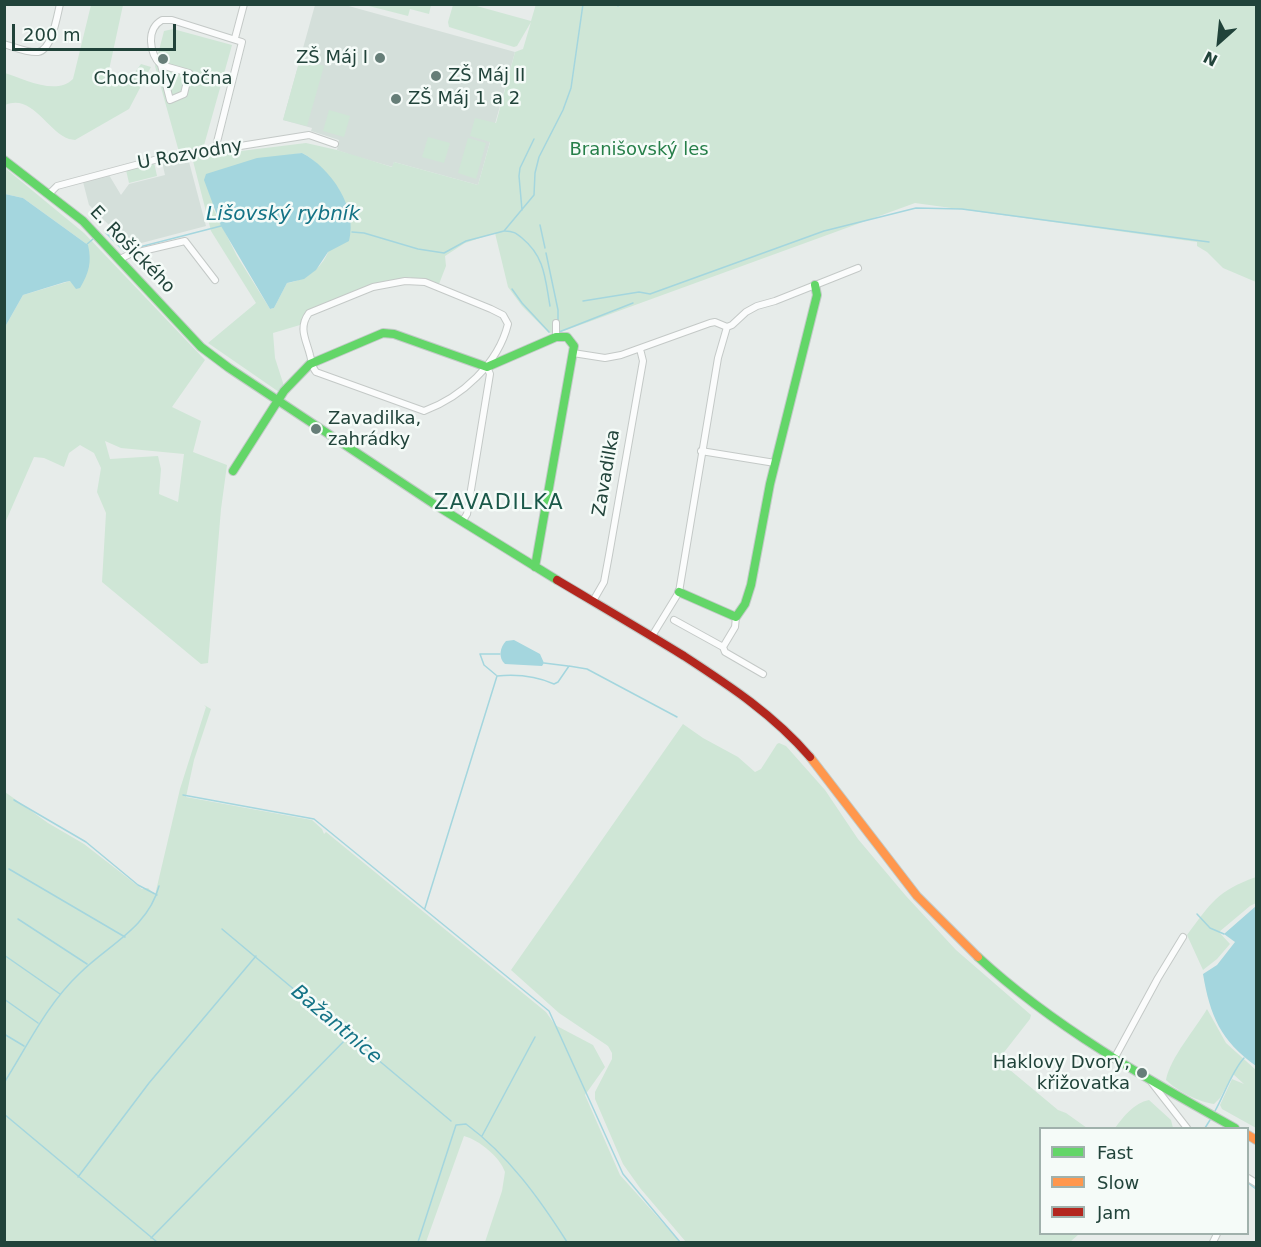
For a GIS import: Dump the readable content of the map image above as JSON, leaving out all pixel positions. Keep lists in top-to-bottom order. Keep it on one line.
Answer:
{"streets":{"street":["U Rozvodny","E. Rošického","Zavadilka"]},"crossings":[["U Rozvodny","E. Rošického"]],"districts":["ZAVADILKA"],"water":["Lišovský rybník","Bažantnice"],"parks":["Branišovský les"],"places":["ZŠ Máj I","Chocholy točna","ZŠ Máj II","ZŠ Máj 1 a 2","Zavadilka, zahrádky","Haklovy Dvory, křižovatka"],"legend":["Fast","Slow","Jam"],"scale_bar":"200 m","north":"bottom left"}
